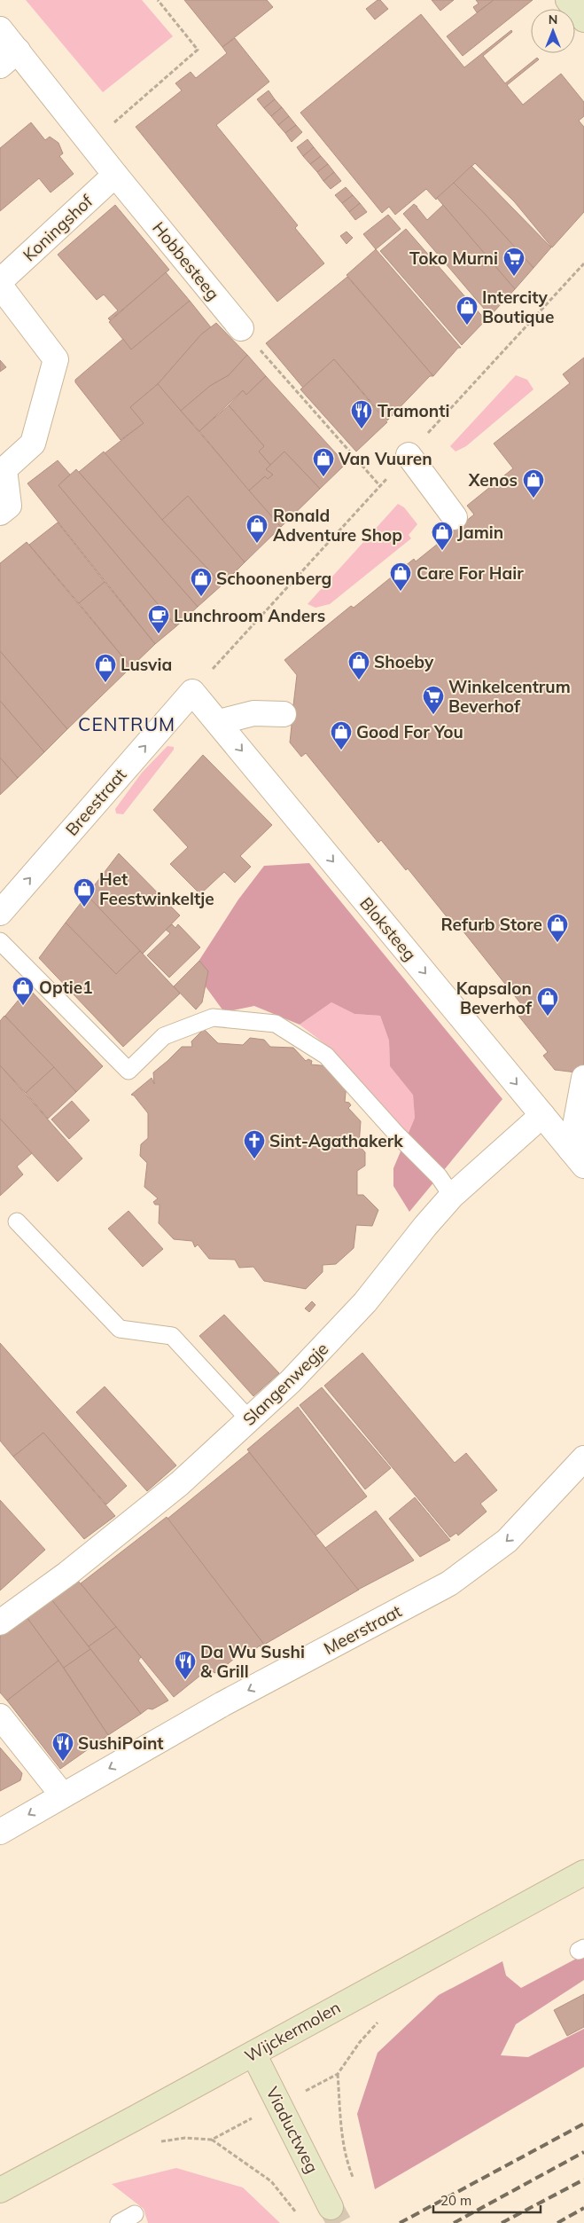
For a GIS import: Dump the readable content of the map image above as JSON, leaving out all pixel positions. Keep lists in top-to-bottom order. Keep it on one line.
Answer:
{"streets":{"main road":["Wijckermolen","Viaductweg"],"street":["Koningshof","Hobbesteeg","Breestraat","Bloksteeg","Slangenwegje","Meerstraat"]},"crossings":[["Koningshof","Hobbesteeg"],["Breestraat","Bloksteeg"],["Bloksteeg","Slangenwegje"],["Wijckermolen","Viaductweg"]],"one_way":["Breestraat","Bloksteeg","Meerstraat"],"districts":["CENTRUM"],"places":{"supermarket":["Toko Murni","Winkelcentrum Beverhof"],"shop":["Intercity Boutique","Van Vuuren","Xenos","Ronald Adventure Shop","Jamin","Care For Hair","Schoonenberg","Shoeby","Lusvia","Good For You","Het Feestwinkeltje","Refurb Store","Optie1","Kapsalon Beverhof"],"restaurant":["Tramonti","Da Wu Sushi & Grill","SushiPoint"],"cafe":["Lunchroom Anders"],"church":["Sint-Agathakerk"]},"scale_bar":"20 m","north":"top"}
